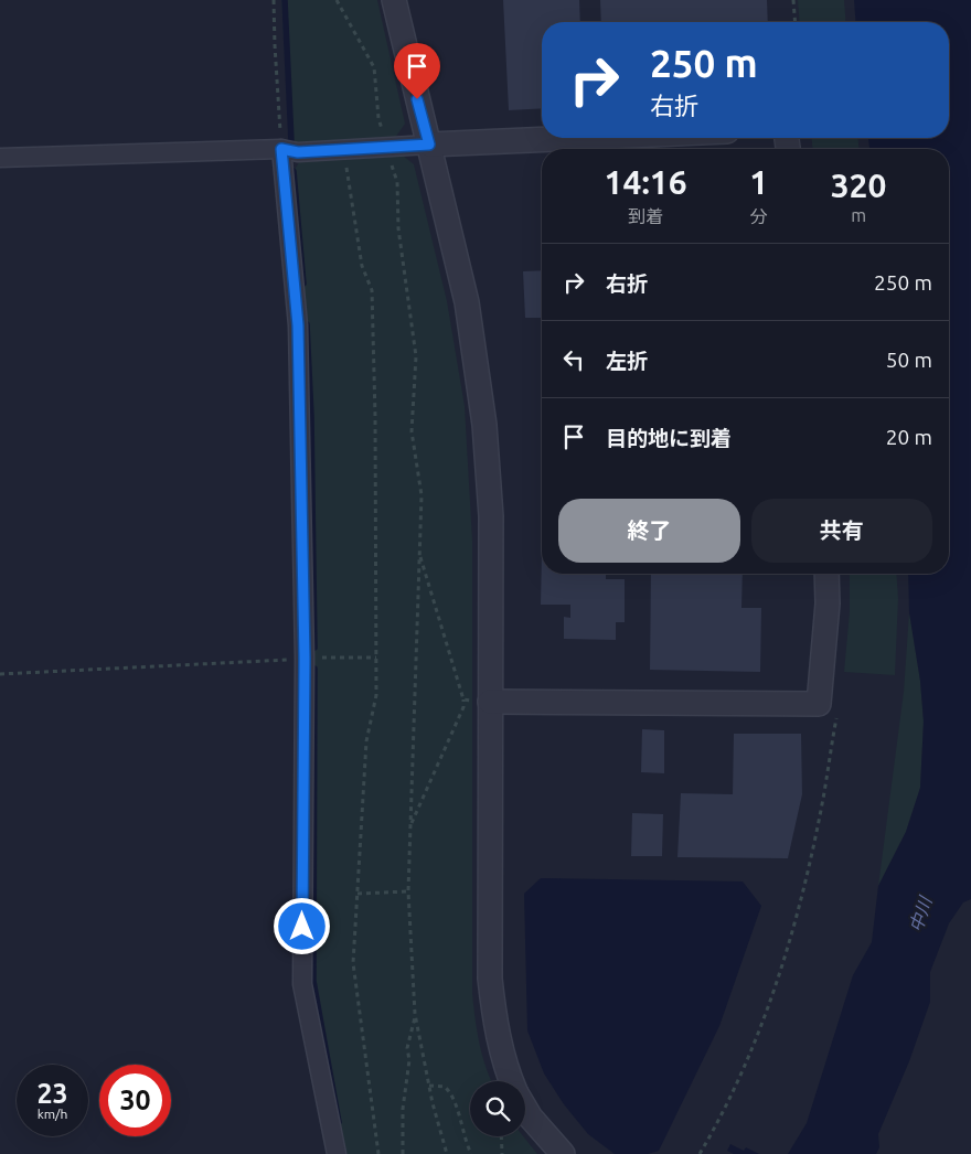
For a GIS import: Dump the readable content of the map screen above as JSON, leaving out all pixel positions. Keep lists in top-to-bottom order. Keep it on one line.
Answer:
{"water":["中川"],"page":{"turn":["250 m","右折"],"eta":["14:16","到着","1","分","320","m"],"list":[{"name":"右折","value":"250 m"},{"name":"左折","value":"50 m"},{"name":"目的地に到着","value":"20 m"}],"buttons":["終了","共有"],"speed":"23 km/h","limit":"30"}}
